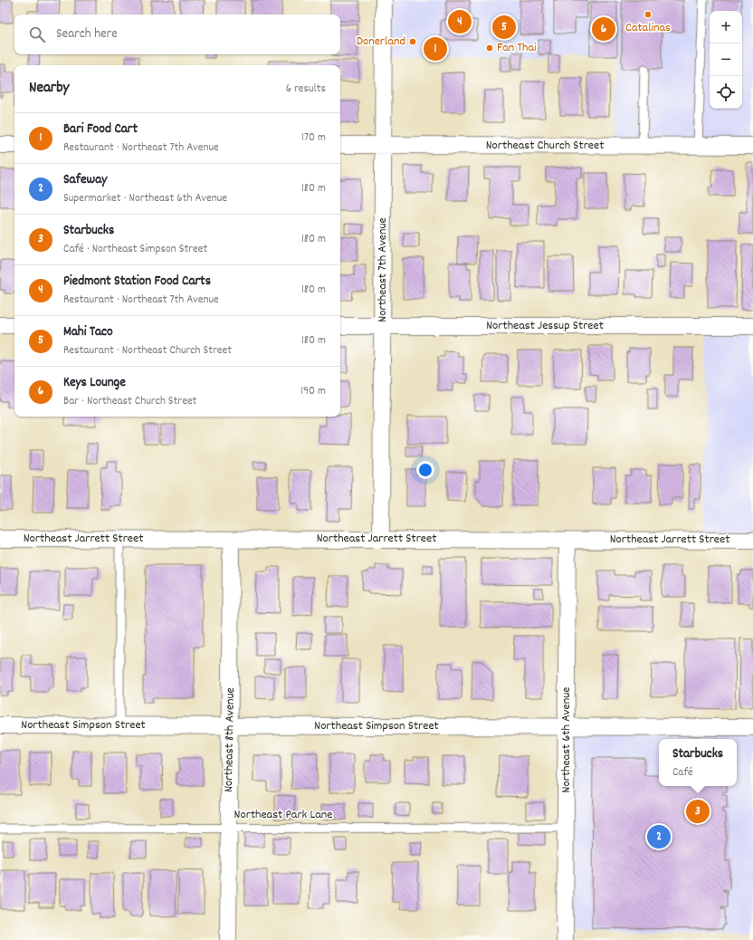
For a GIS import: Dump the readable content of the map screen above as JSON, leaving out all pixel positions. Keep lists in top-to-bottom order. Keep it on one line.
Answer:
{"streets":{"street":["Northeast Church Street","Northeast 7th Avenue","Northeast Jessup Street","Northeast Jarrett Street","Northeast Simpson Street","Northeast 8th Avenue","Northeast 6th Avenue"],"lane":["Northeast Park Lane"]},"crossings":[["Northeast Church Street","Northeast 7th Avenue"],["Northeast 7th Avenue","Northeast Jessup Street"],["Northeast 7th Avenue","Northeast Jarrett Street"],["Northeast Jarrett Street","Northeast 8th Avenue"],["Northeast Jarrett Street","Northeast 6th Avenue"],["Northeast Simpson Street","Northeast 8th Avenue"],["Northeast Simpson Street","Northeast 6th Avenue"],["Northeast 8th Avenue","Northeast Park Lane"],["Northeast 6th Avenue","Northeast Park Lane"]],"places":["Catalinas","Donerland","Fan Thai"],"page":{"pins":["4","5","6","1","3","2"],"map_buttons":["+","−"],"search":"Search here","heading":["Nearby","6 results"],"list":[{"mark":"1","name":"Bari Food Cart","note":"Restaurant · Northeast 7th Avenue","value":"170 m"},{"mark":"2","name":"Safeway","note":"Supermarket · Northeast 6th Avenue","value":"180 m"},{"mark":"3","name":"Starbucks","note":"Café · Northeast Simpson Street","value":"180 m"},{"mark":"4","name":"Piedmont Station Food Carts","note":"Restaurant · Northeast 7th Avenue","value":"180 m"},{"mark":"5","name":"Mahi Taco","note":"Restaurant · Northeast Church Street","value":"180 m"},{"mark":"6","name":"Keys Lounge","note":"Bar · Northeast Church Street","value":"190 m"}],"popup":["Starbucks","Café"]}}
